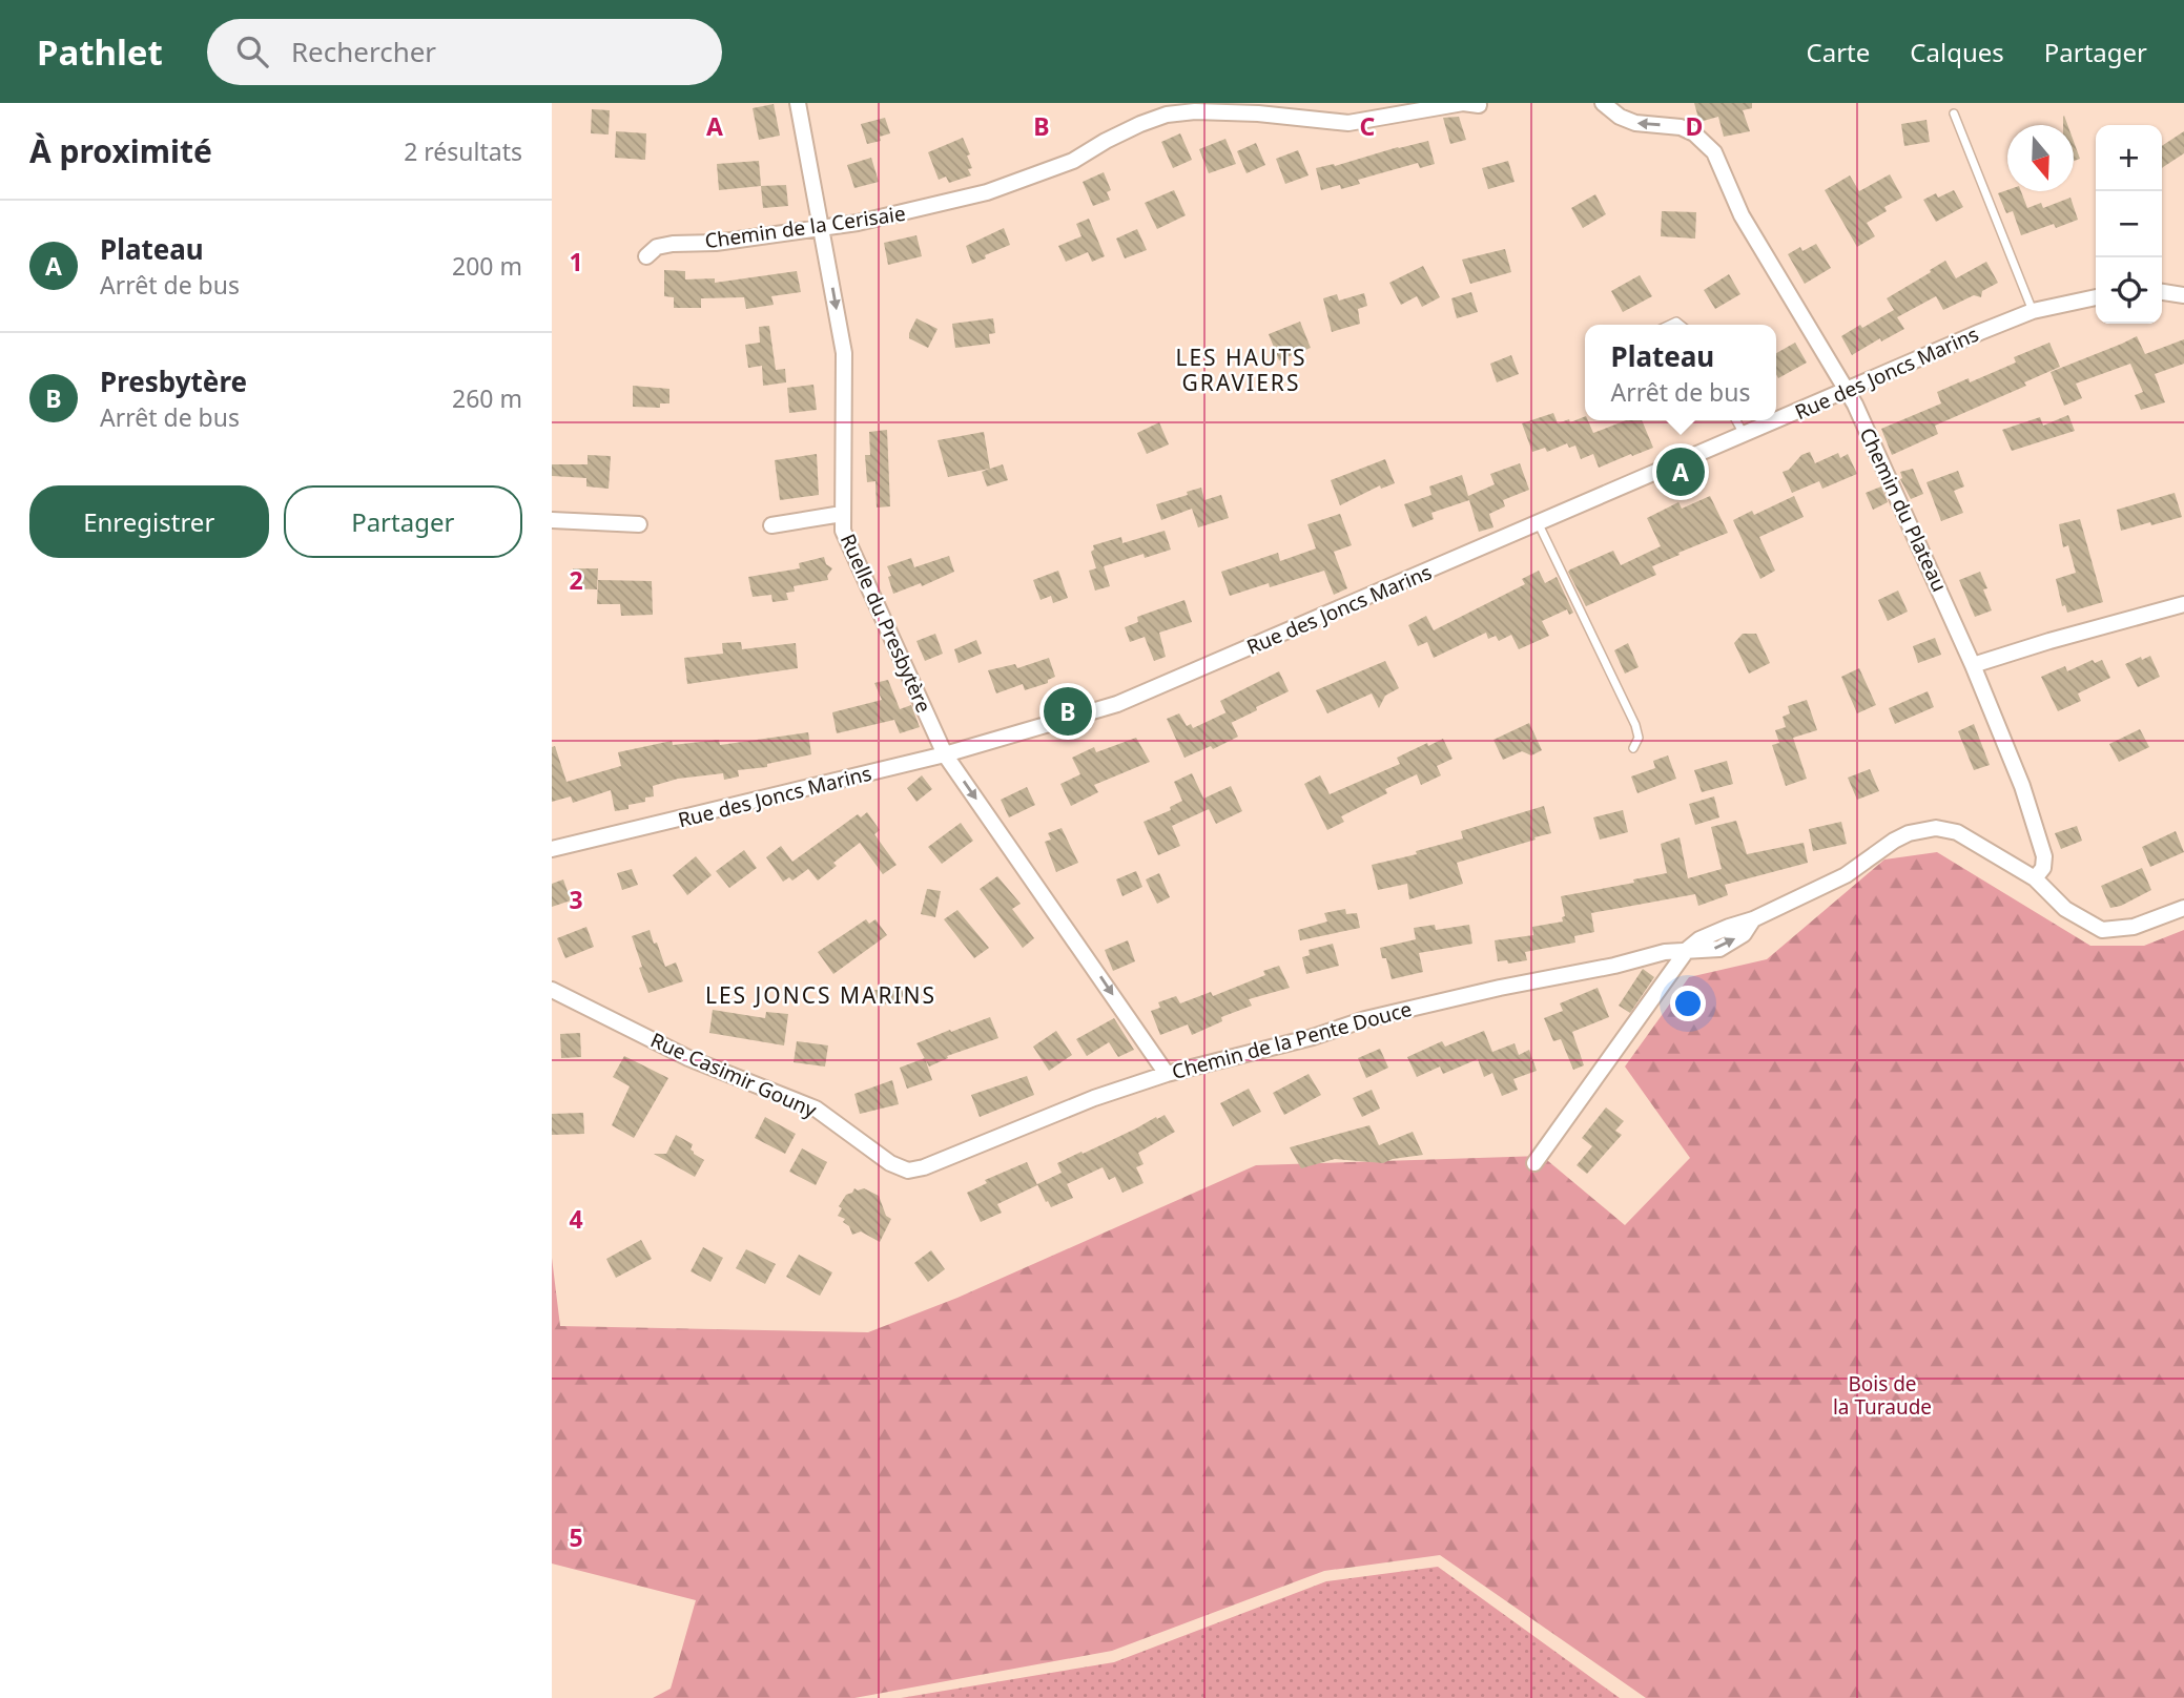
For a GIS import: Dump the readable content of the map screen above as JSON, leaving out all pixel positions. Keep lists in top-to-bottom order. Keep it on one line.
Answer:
{"streets":{"street":["Chemin de la Cerisaie","Rue des Joncs Marins","Chemin du Plateau","Ruelle du Presbytère","Chemin de la Pente Douce","Rue Casimir Gouny"]},"crossings":[["Chemin de la Cerisaie","Ruelle du Presbytère"],["Rue des Joncs Marins","Chemin du Plateau"],["Rue des Joncs Marins","Ruelle du Presbytère"],["Ruelle du Presbytère","Chemin de la Pente Douce"],["Chemin de la Pente Douce","Rue Casimir Gouny"]],"one_way":["Chemin du Plateau","Ruelle du Presbytère"],"districts":["LES HAUTS GRAVIERS","LES JONCS MARINS"],"parks":["Bois de la Turaude"],"north":"bottom","page":{"header":"Pathlet","search":"Rechercher","nav":["Carte","Calques","Partager"],"heading":["À proximité","2 résultats"],"map_buttons":["+","−"],"list":[{"mark":"A","name":"Plateau","note":"Arrêt de bus","value":"200 m"},{"mark":"B","name":"Presbytère","note":"Arrêt de bus","value":"260 m"}],"popup":["Plateau","Arrêt de bus"],"pins":["A","B"],"buttons":["Enregistrer","Partager"]},"grid":{"columns":["A","B","C","D"],"rows":["1","2","3","4","5"]}}
